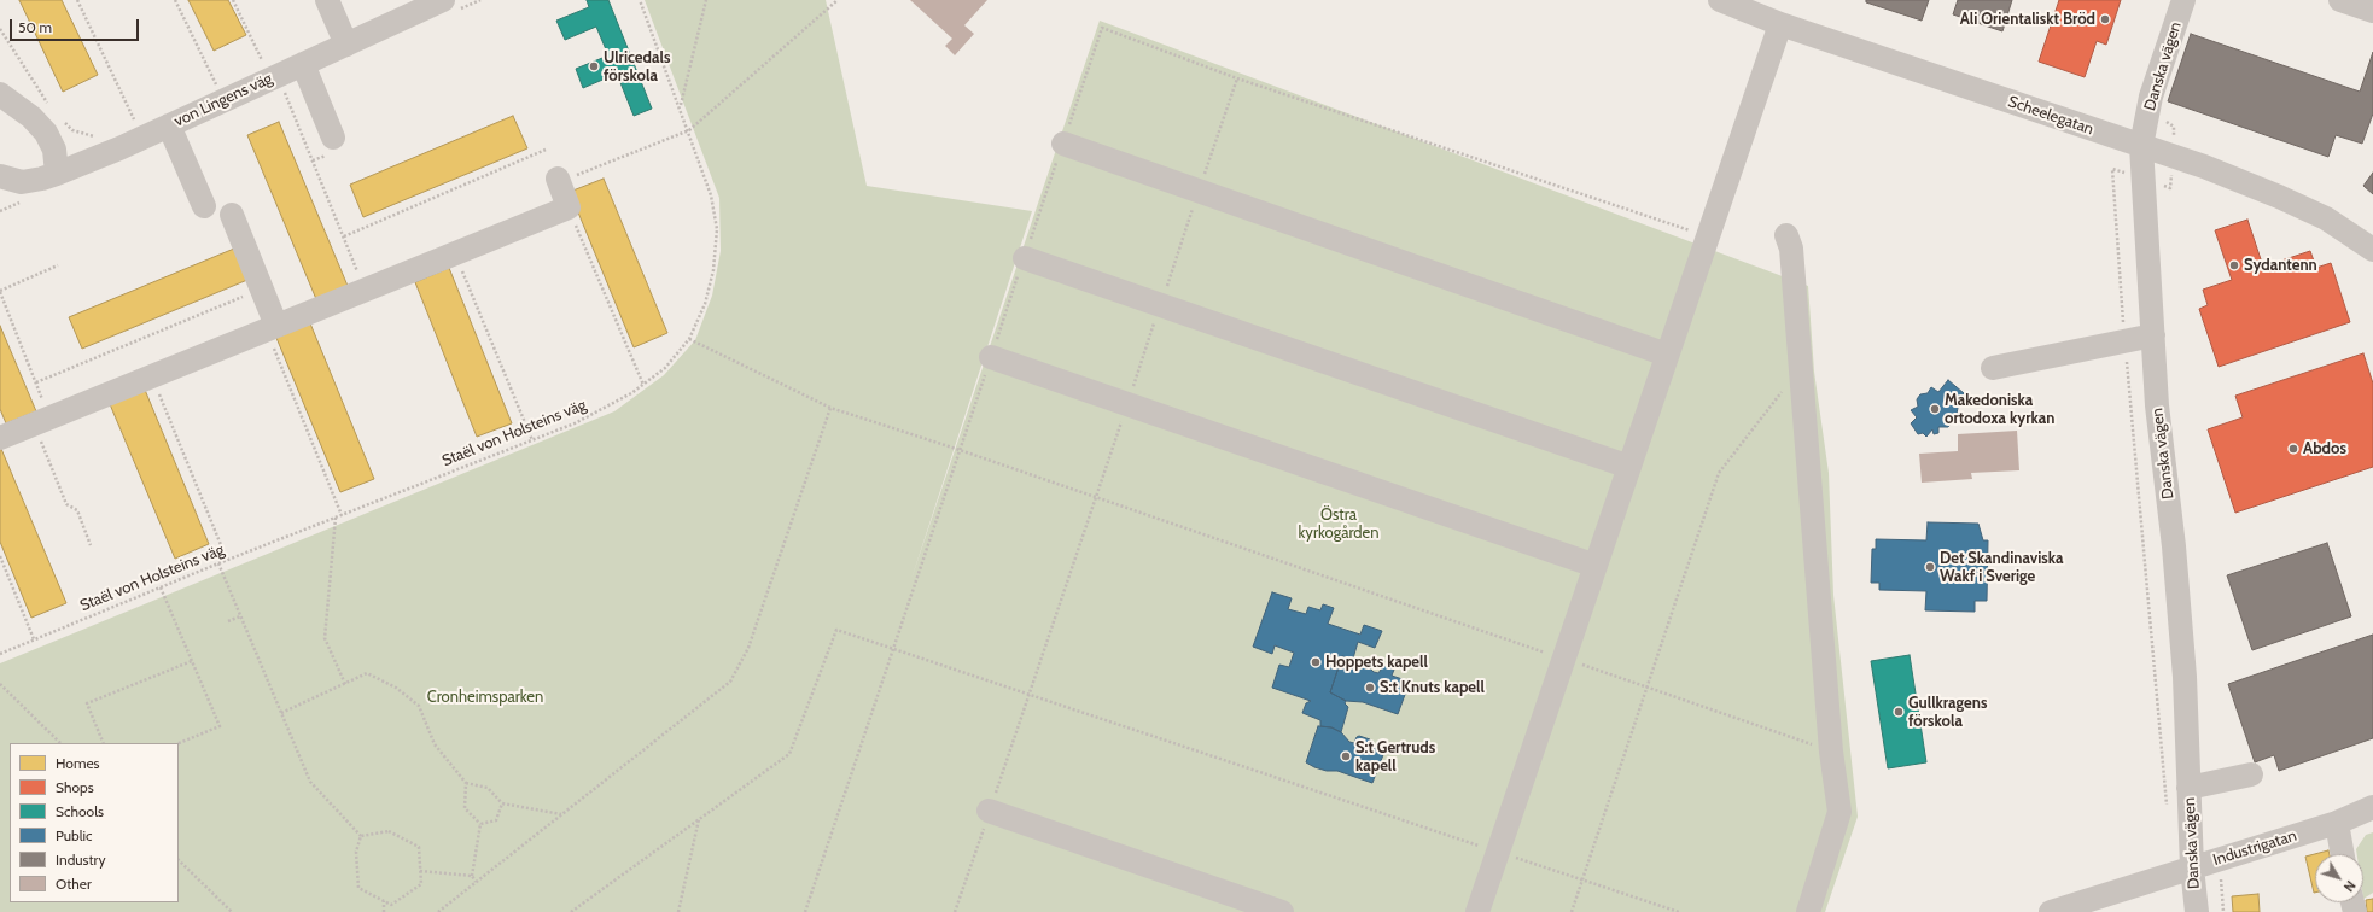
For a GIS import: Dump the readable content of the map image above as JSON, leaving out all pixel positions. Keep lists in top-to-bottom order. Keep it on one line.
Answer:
{"streets":{"street":["Danska vägen","von Lingens väg","Scheelegatan","Industrigatan"],"path":["Staël von Holsteins väg"]},"crossings":[["Danska vägen","Scheelegatan"],["Danska vägen","Industrigatan"]],"parks":["Östra kyrkogården","Cronheimsparken"],"places":["Ali Orientaliskt Bröd","Ulricedals förskola","Sydantenn","Makedoniska ortodoxa kyrkan","Abdos","Det Skandinaviska Wakf i Sverige","Hoppets kapell","S:t Knuts kapell","Gullkragens förskola","S:t Gertruds kapell"],"legend":["Homes","Shops","Schools","Public","Industry","Other"],"scale_bar":"50 m","north":"bottom right"}
